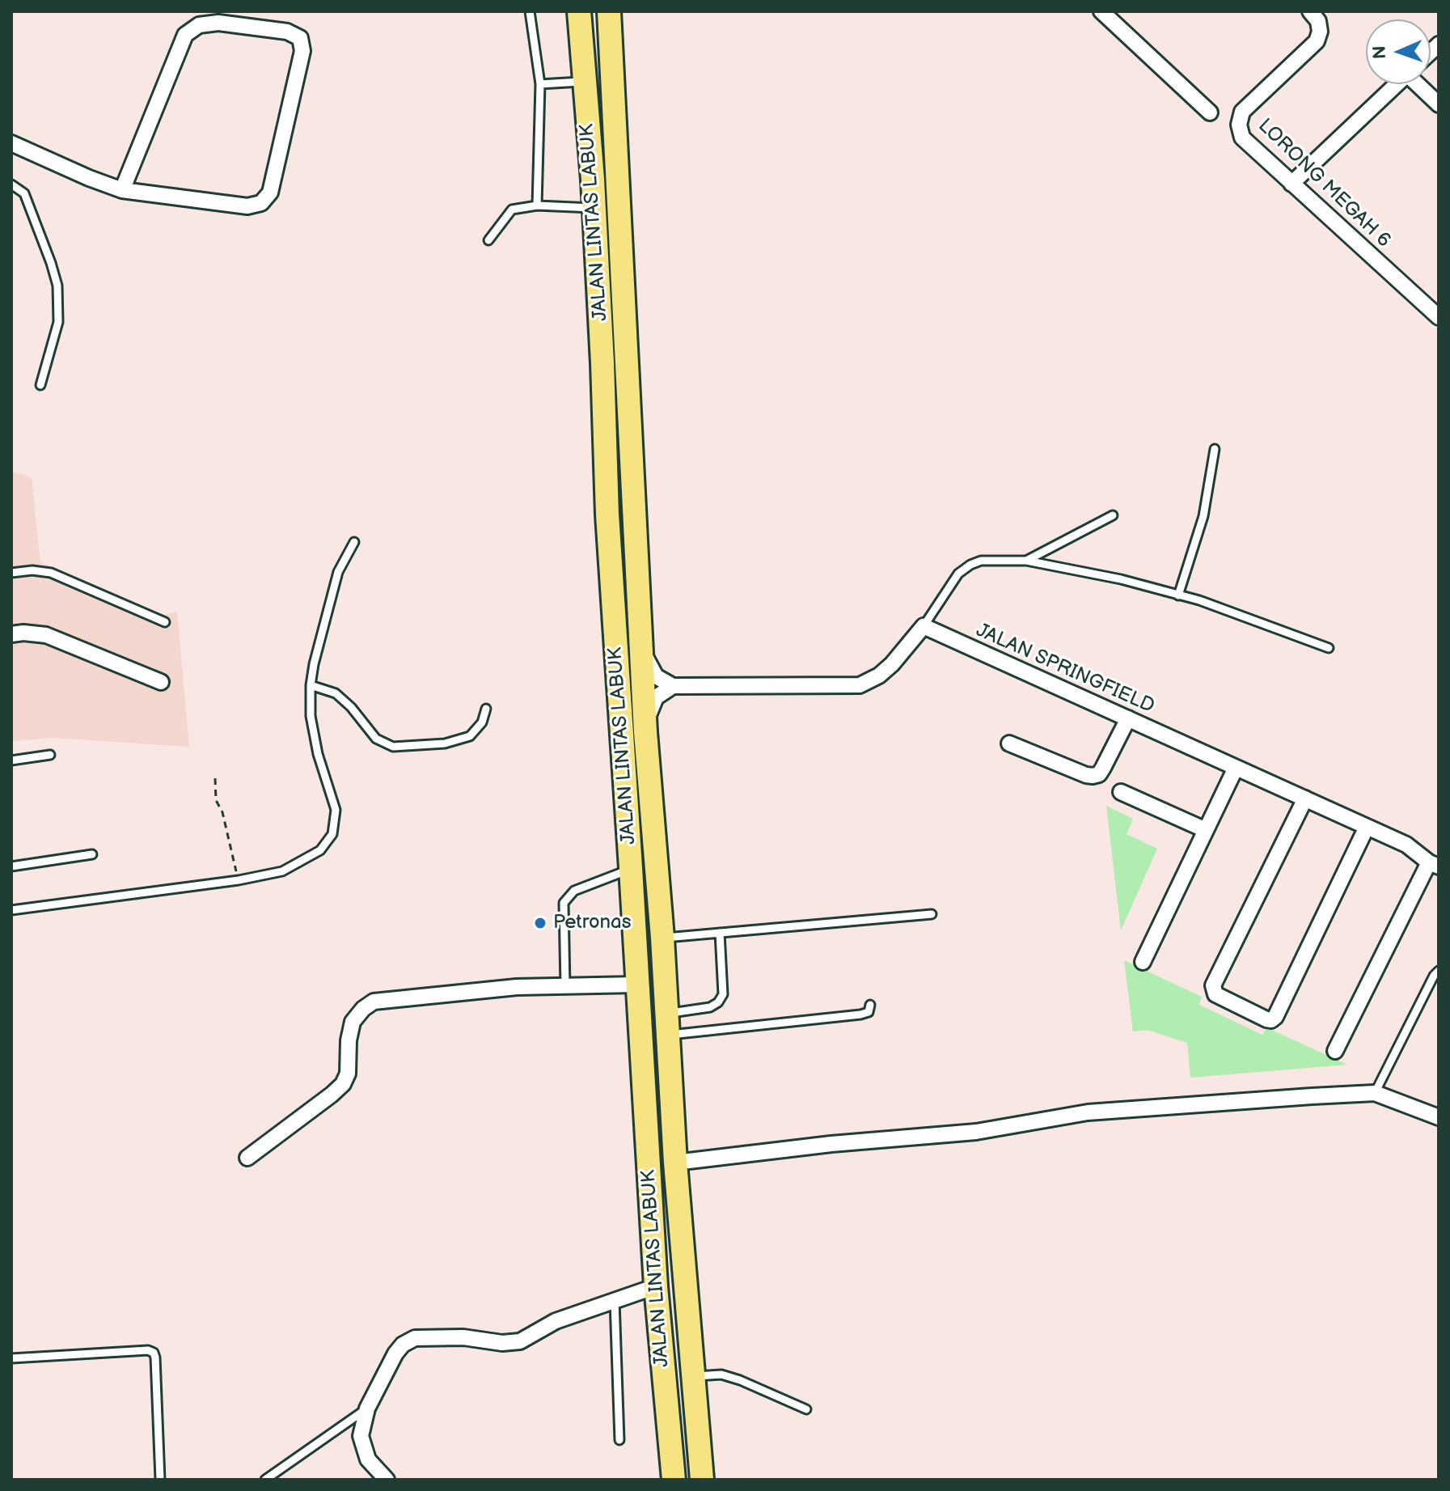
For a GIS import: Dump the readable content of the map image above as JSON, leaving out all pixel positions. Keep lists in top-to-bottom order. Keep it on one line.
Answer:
{"streets":{"main road":["JALAN LINTAS LABUK"],"street":["LORONG MEGAH 6","JALAN SPRINGFIELD"]},"places":["Petronas"],"north":"left"}
